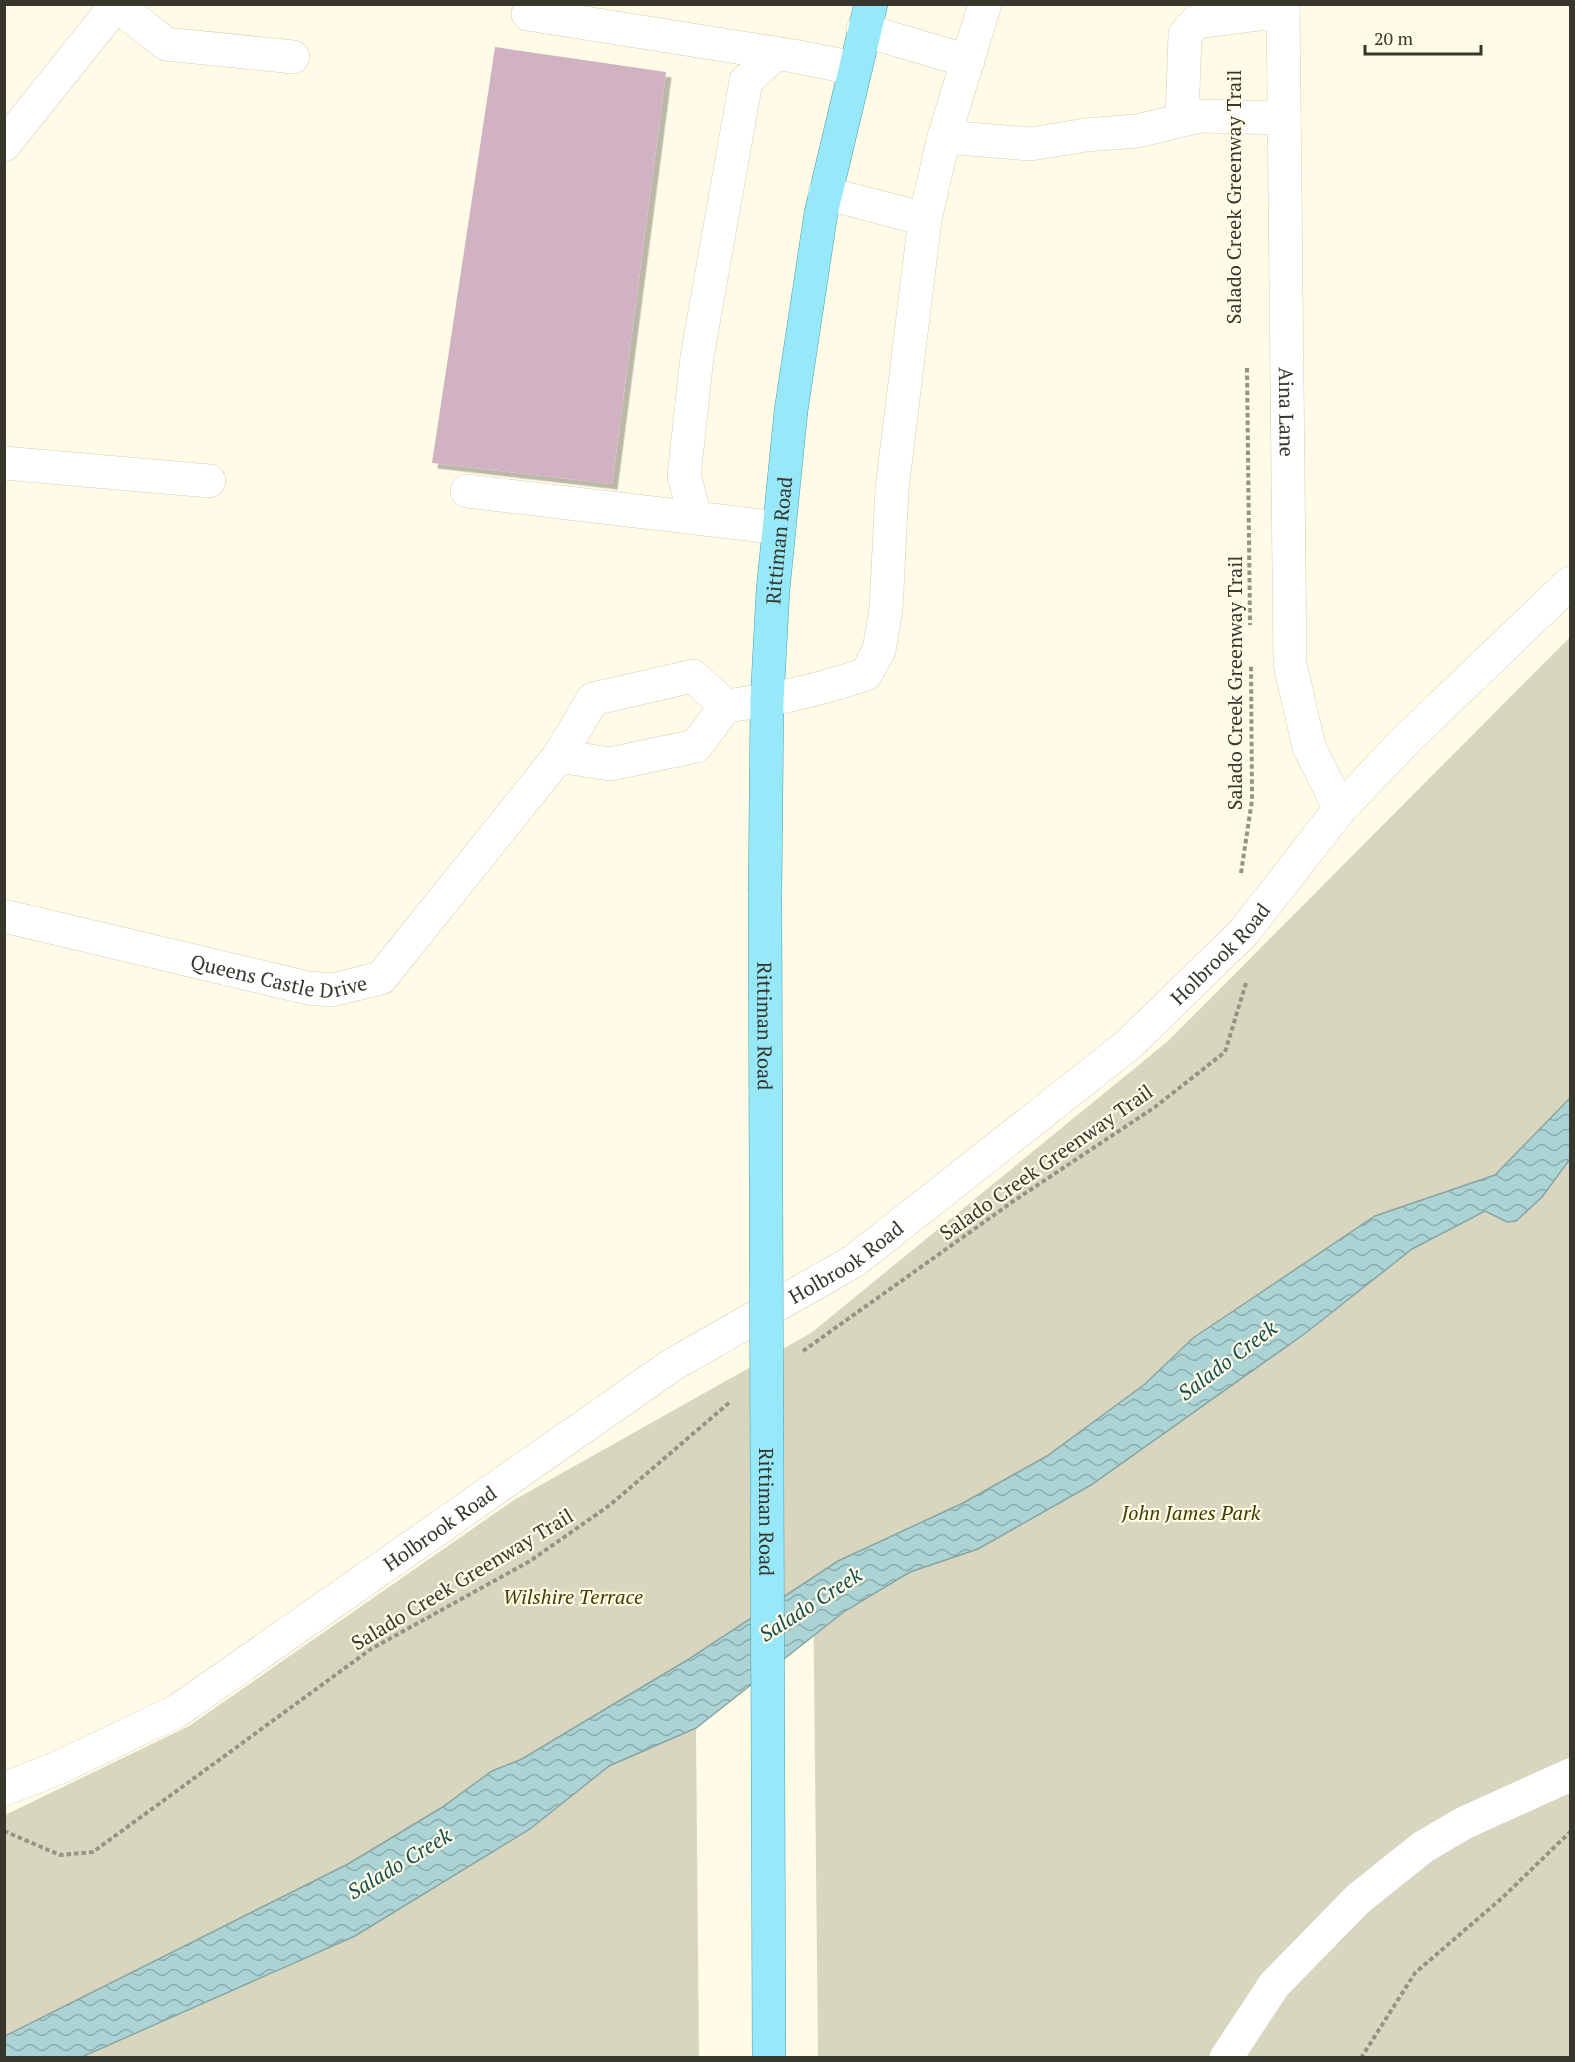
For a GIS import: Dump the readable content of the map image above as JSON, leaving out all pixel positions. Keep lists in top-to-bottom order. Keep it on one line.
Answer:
{"streets":{"main road":["Rittiman Road"],"street":["Aina Lane","Holbrook Road","Queens Castle Drive"],"path":["Salado Creek Greenway Trail"]},"crossings":[["Salado Creek Greenway Trail","Holbrook Road"],["Aina Lane","Holbrook Road"]],"water":["Salado Creek"],"parks":["John James Park","Wilshire Terrace"],"scale_bar":"20 m"}
